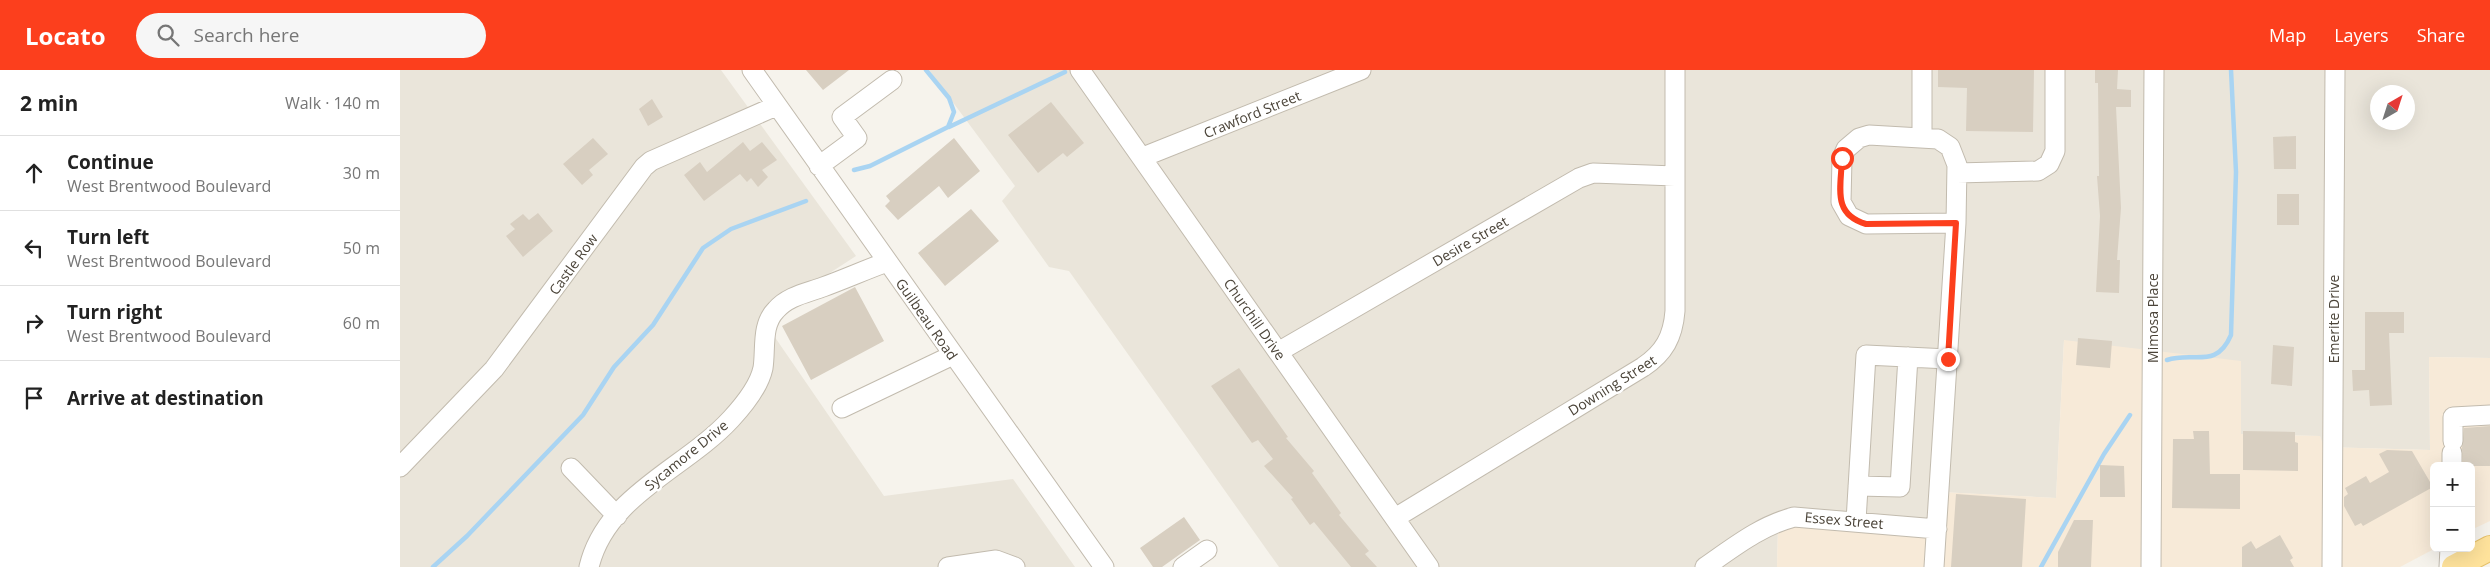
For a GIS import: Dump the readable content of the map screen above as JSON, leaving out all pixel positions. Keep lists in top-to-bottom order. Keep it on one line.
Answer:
{"streets":{"street":["Crawford Street","Desire Street","Castle Row","Mimosa Place","Guilbeau Road","Churchill Drive","Emerite Drive","Downing Street","Sycamore Drive","Essex Street"]},"crossings":[["Crawford Street","Churchill Drive"],["Desire Street","Churchill Drive"],["Desire Street","Downing Street"],["Castle Row","Guilbeau Road"],["Guilbeau Road","Sycamore Drive"],["Churchill Drive","Downing Street"]],"north":"top right","page":{"header":"Locato","search":"Search here","nav":["Map","Layers","Share"],"heading":["2 min","Walk · 140 m"],"list":[["Continue","West Brentwood Boulevard","30 m"],["Turn left","West Brentwood Boulevard","50 m"],["Turn right","West Brentwood Boulevard","60 m"],"Arrive at destination"],"map_buttons":["+","−"]}}
